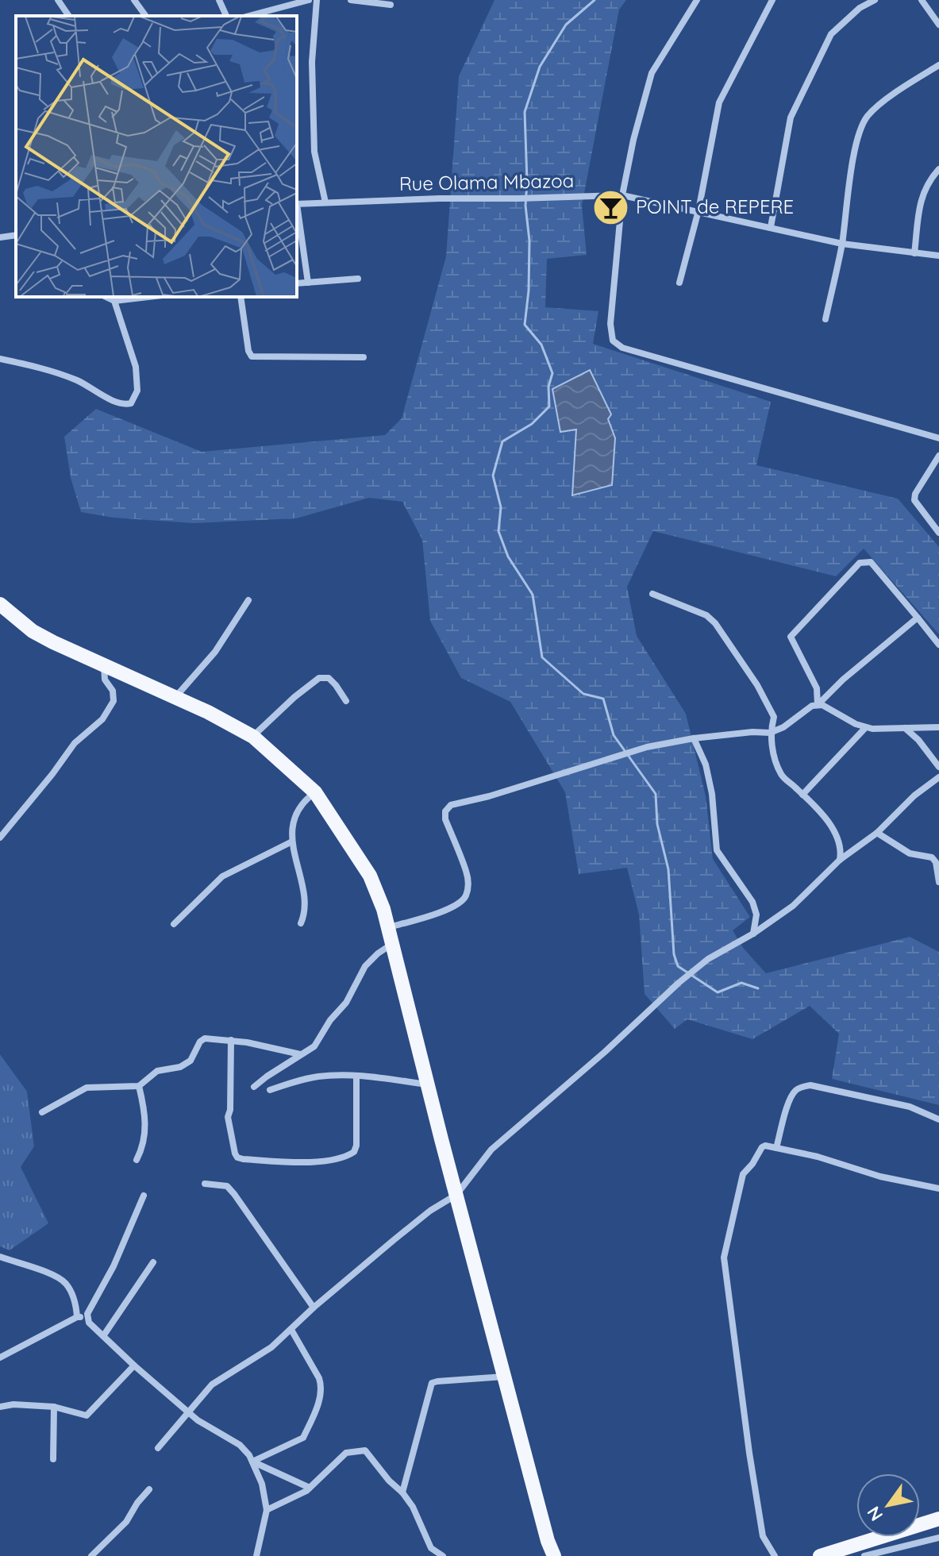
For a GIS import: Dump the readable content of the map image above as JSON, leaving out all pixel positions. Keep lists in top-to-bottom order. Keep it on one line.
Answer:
{"streets":{"street":["Rue Olama Mbazoa"]},"places":{"bar":["POINT de REPERE"]},"north":"bottom left"}
